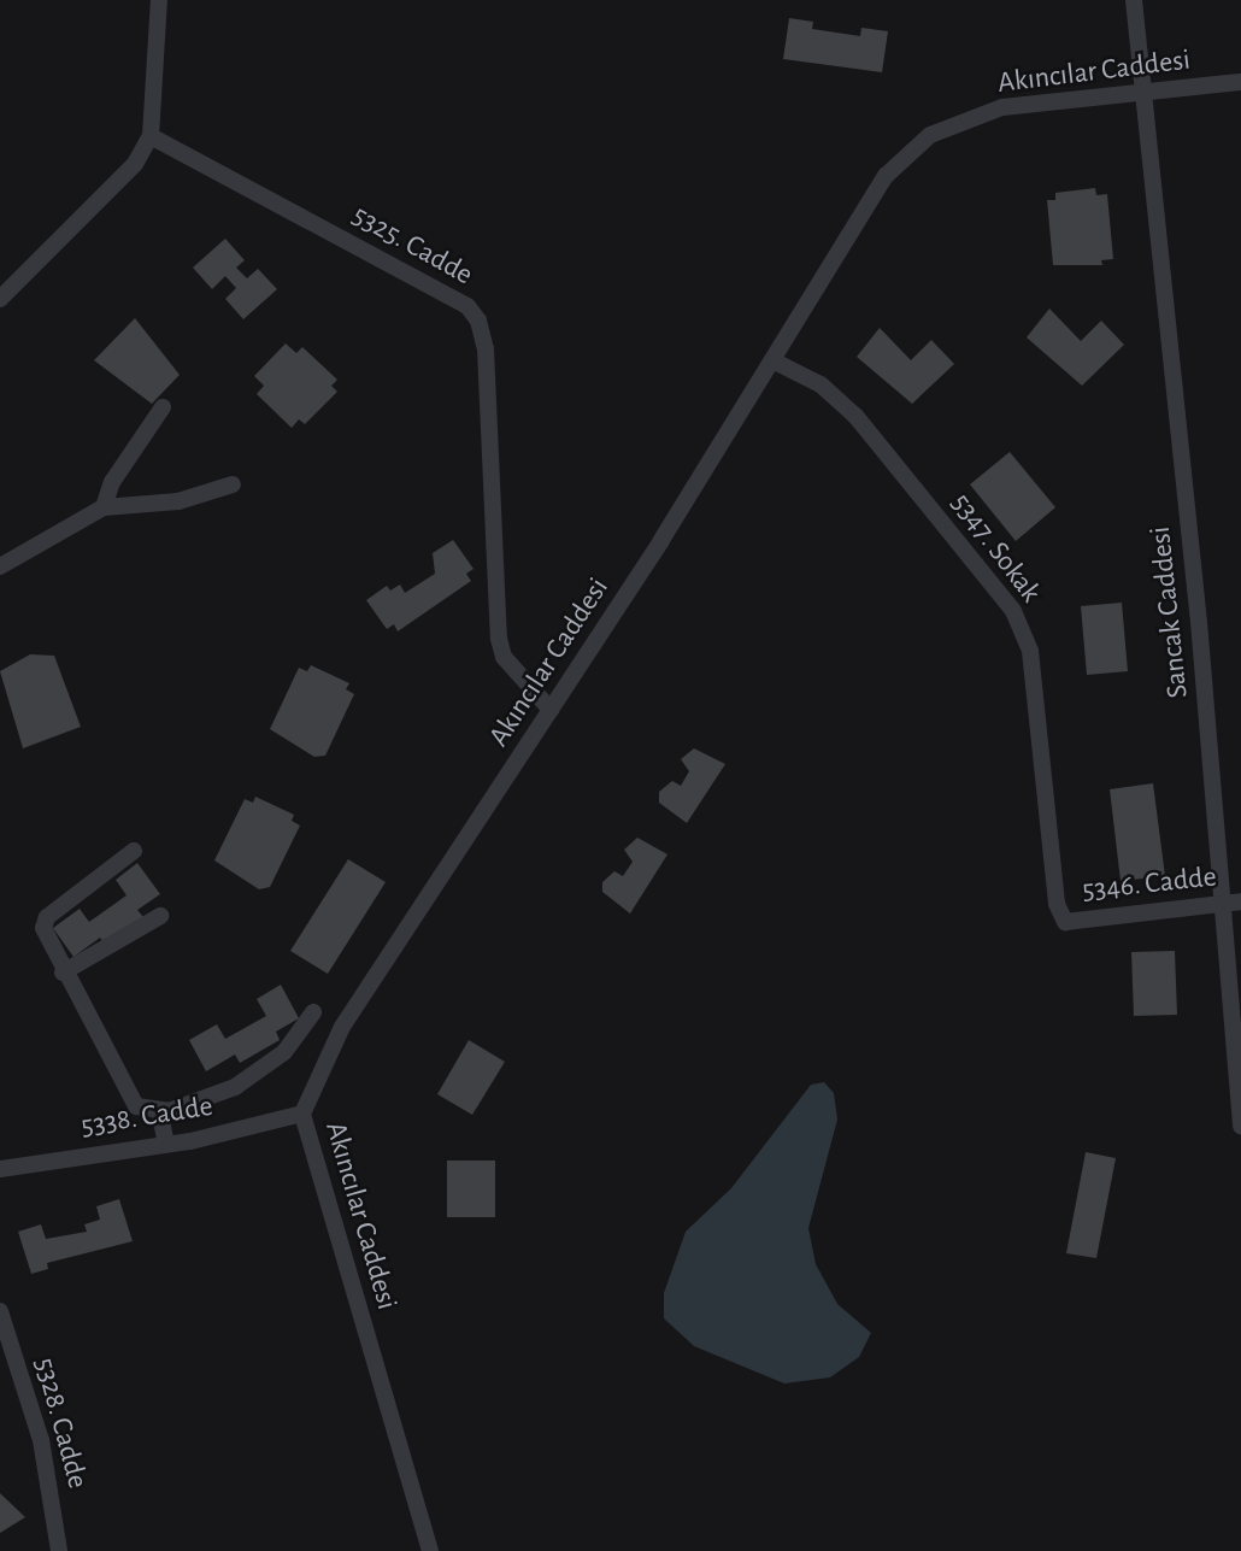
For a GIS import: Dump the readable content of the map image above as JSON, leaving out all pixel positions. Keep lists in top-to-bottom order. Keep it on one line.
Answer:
{"streets":{"street":["Akıncılar Caddesi","5325. Cadde","5347. Sokak","Sancak Caddesi","5346. Cadde","5338. Cadde","5328. Cadde"]},"crossings":[["Akıncılar Caddesi","5325. Cadde"],["Akıncılar Caddesi","5347. Sokak"],["Akıncılar Caddesi","Sancak Caddesi"],["Akıncılar Caddesi","5338. Cadde"],["5347. Sokak","5346. Cadde"],["Sancak Caddesi","5346. Cadde"]]}
